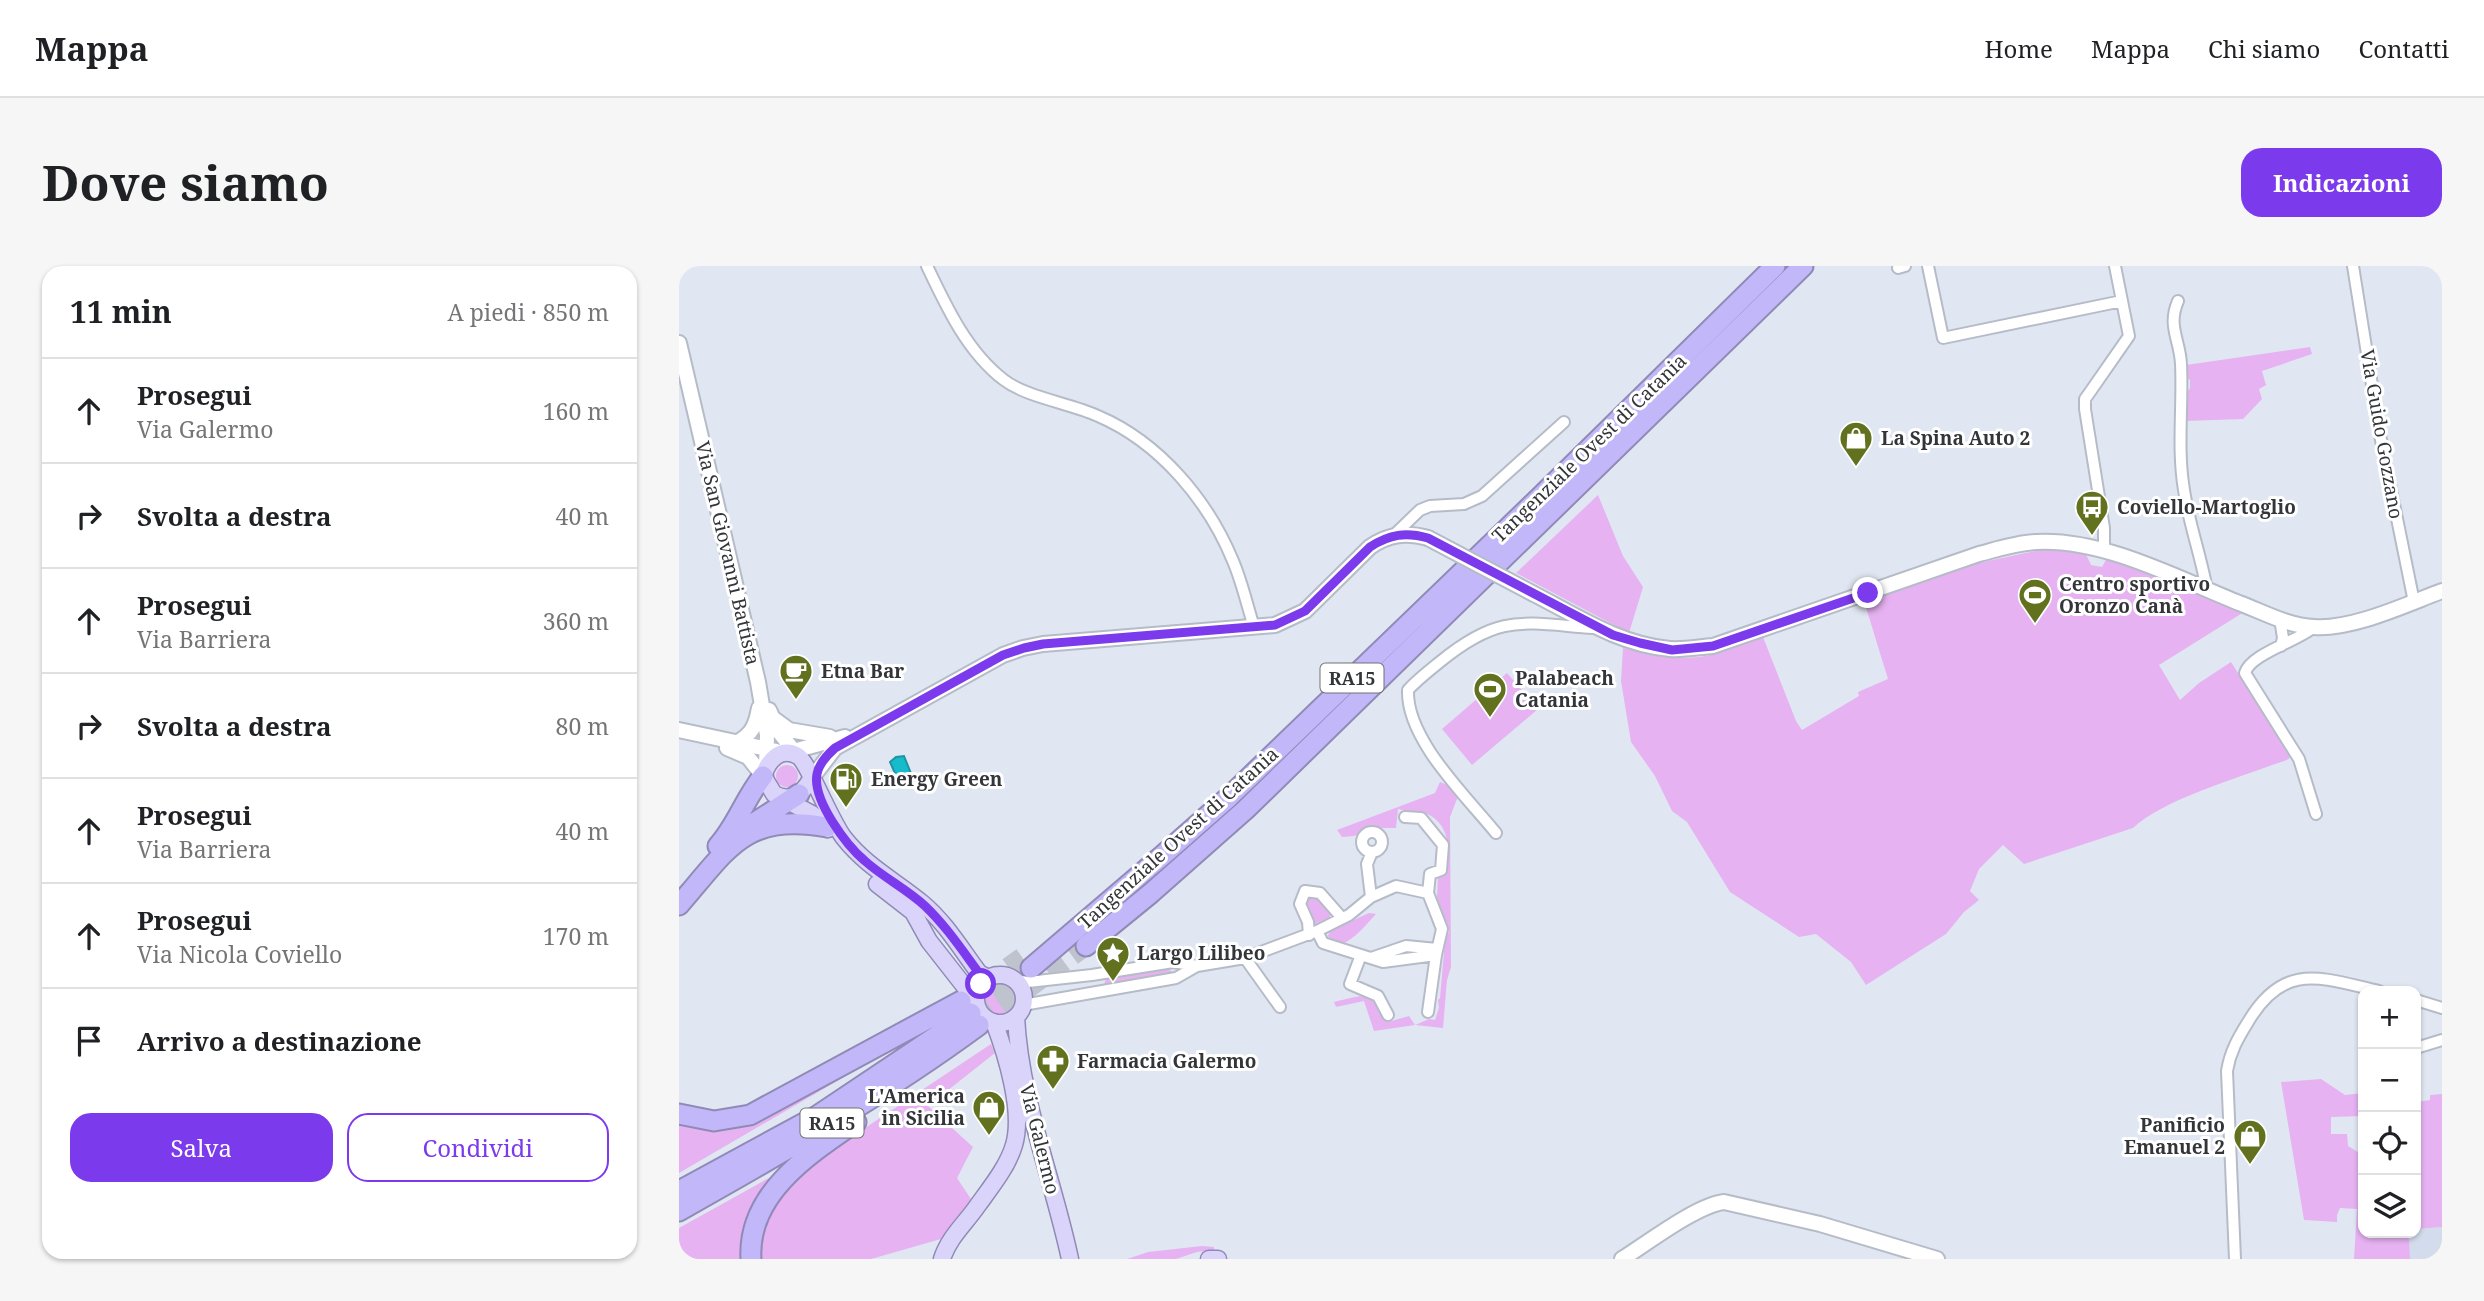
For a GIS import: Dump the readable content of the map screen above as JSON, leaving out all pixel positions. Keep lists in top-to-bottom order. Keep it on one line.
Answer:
{"streets":{"highway":["Tangenziale Ovest di Catania","RA15"],"main road":["Via San Giovanni Battista","Via Galermo"],"street":["Via Guido Gozzano"]},"crossings":[["RA15","Via Galermo"]],"places":{"shop":["La Spina Auto 2","L'America in Sicilia","Panificio Emanuel 2"],"bus stop":["Coviello-Martoglio"],"sports":["Centro sportivo Oronzo Canà","Palabeach Catania"],"cafe":["Etna Bar"],"fuel station":["Energy Green"],"place":["Largo Lilibeo"],"pharmacy":["Farmacia Galermo"]},"page":{"header":"Mappa","nav":["Home","Mappa","Chi siamo","Contatti"],"buttons":["Indicazioni",["Salva","Condividi"]],"title":"Dove siamo","heading":["11 min","A piedi · 850 m"],"list":[["Prosegui","Via Galermo","160 m"],["Svolta a destra","40 m"],["Prosegui","Via Barriera","360 m"],["Svolta a destra","80 m"],["Prosegui","Via Barriera","40 m"],["Prosegui","Via Nicola Coviello","170 m"],"Arrivo a destinazione"],"map_buttons":["+","−"]}}
